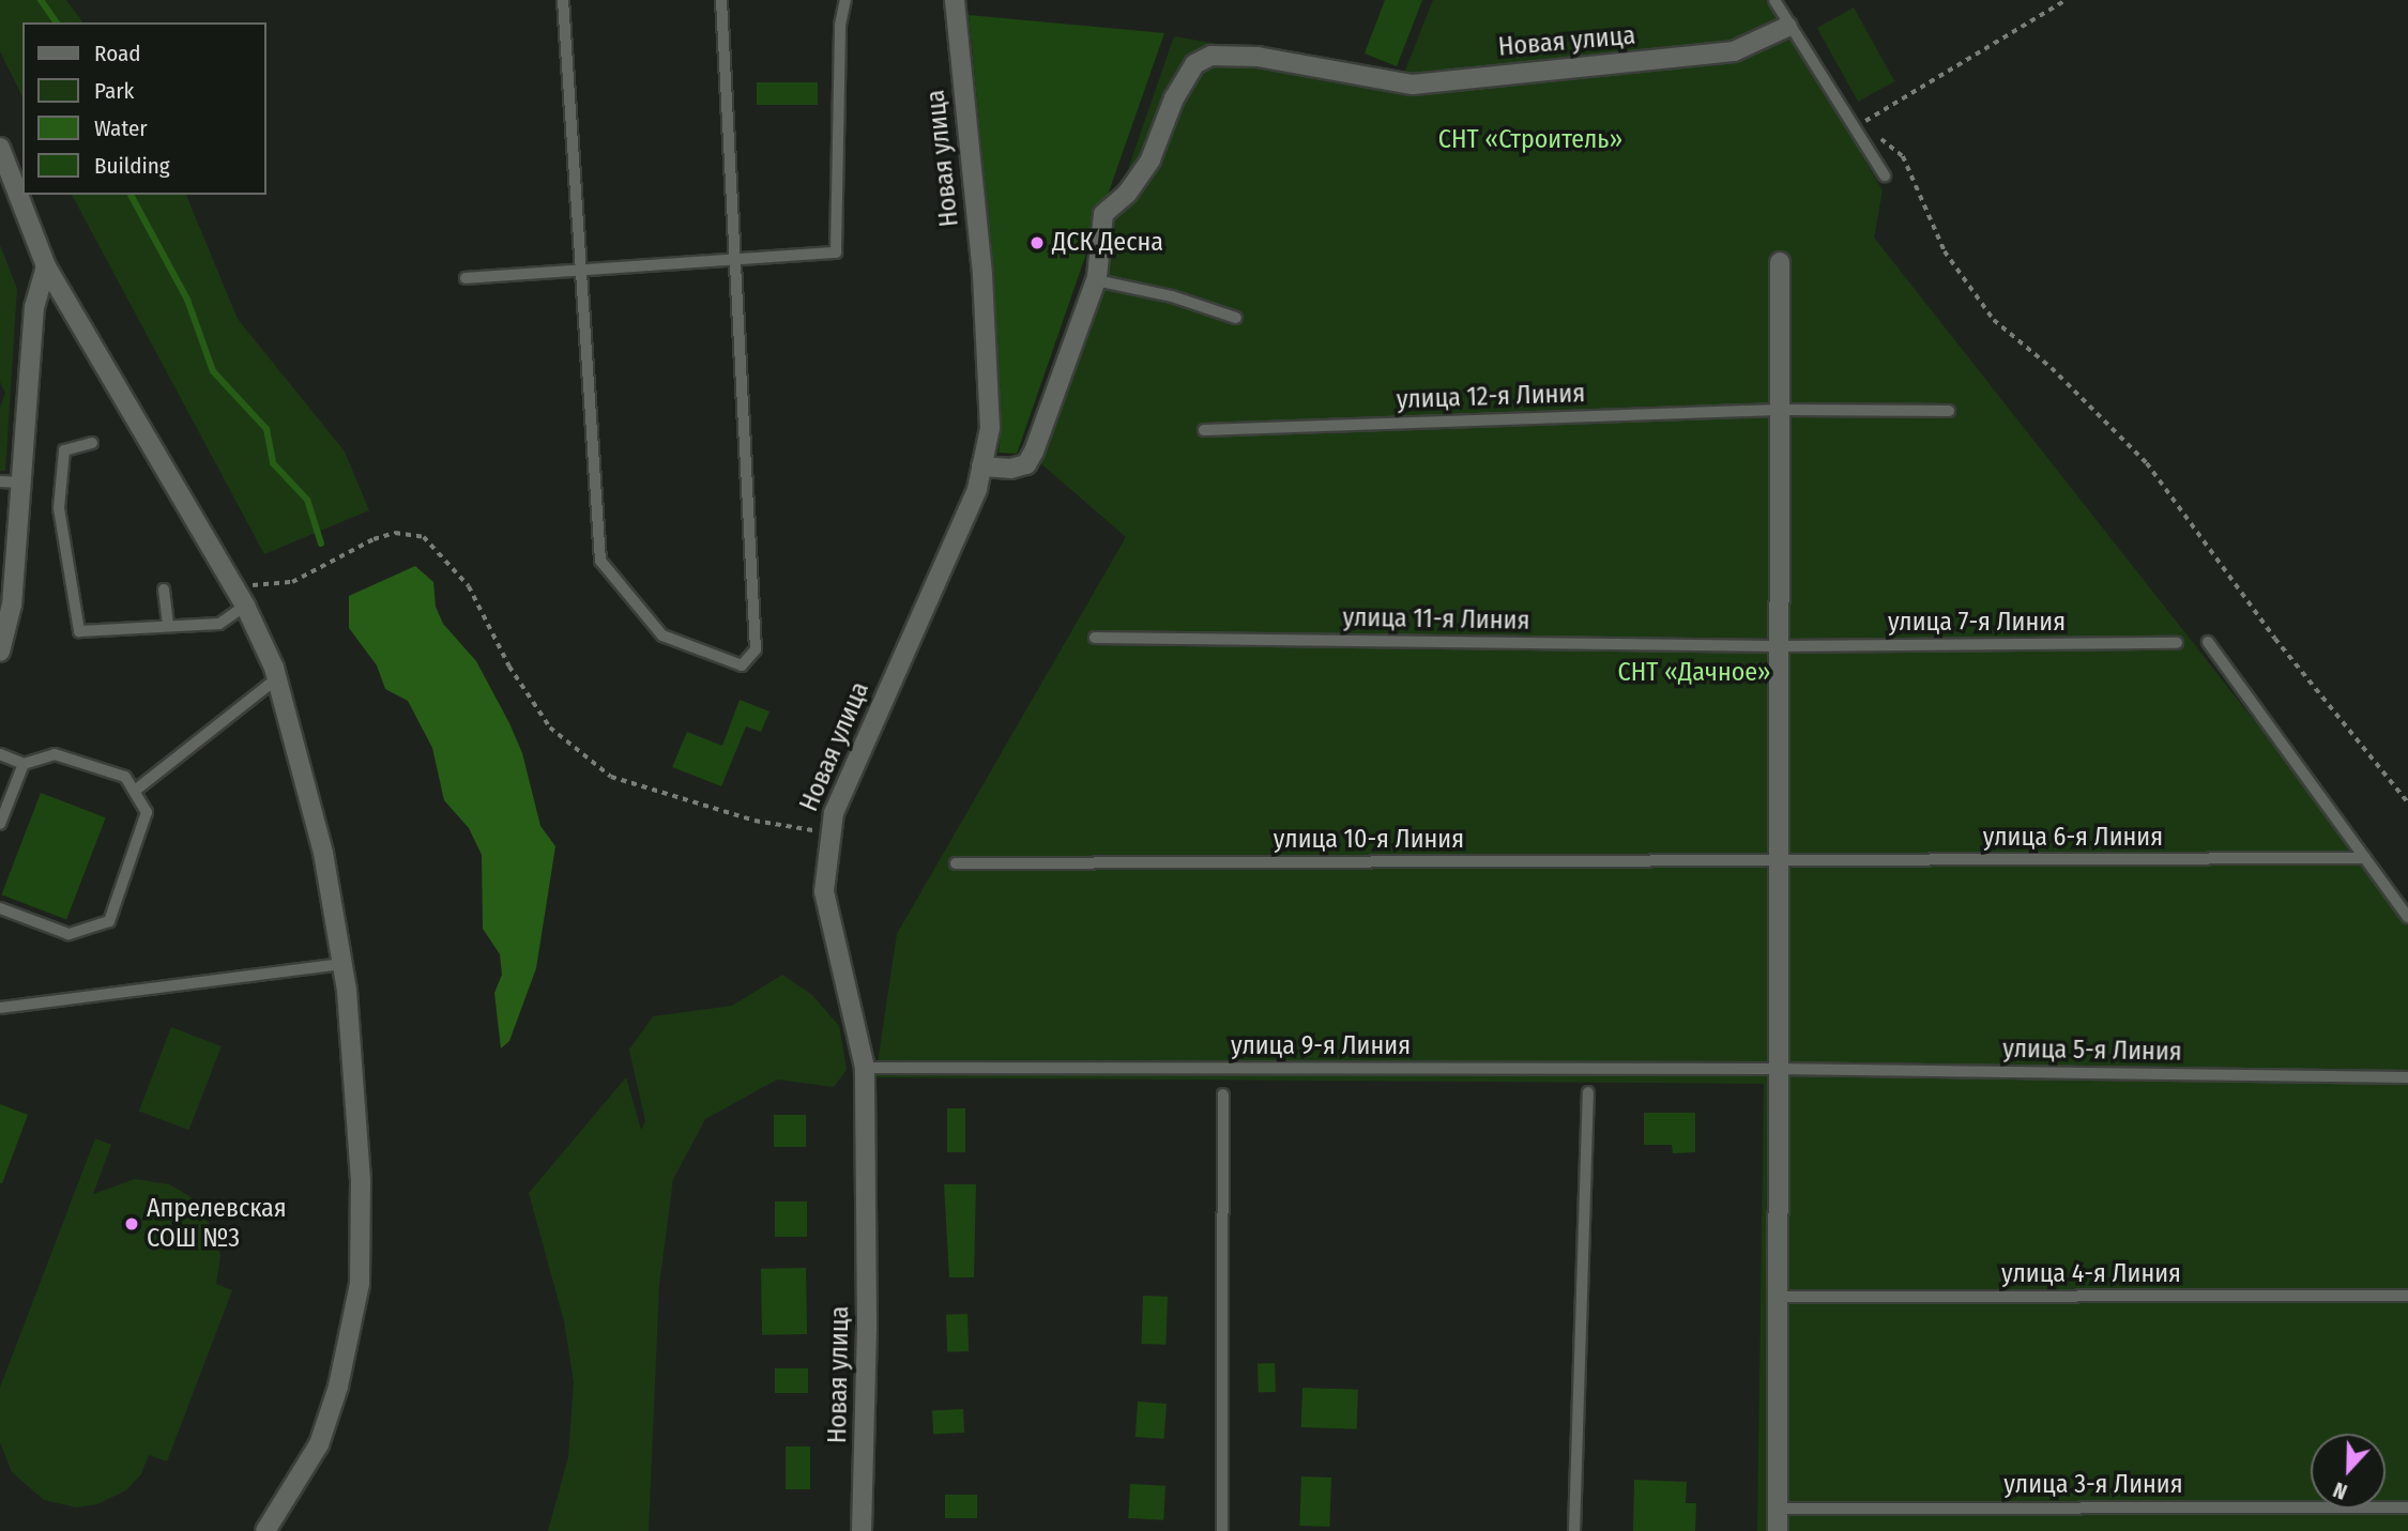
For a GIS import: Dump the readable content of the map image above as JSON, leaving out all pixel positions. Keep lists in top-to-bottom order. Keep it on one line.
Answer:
{"streets":{"street":["Новая улица"],"lane":["улица 12-я Линия","улица 11-я Линия","улица 7-я Линия","улица 6-я Линия","улица 10-я Линия","улица 9-я Линия","улица 5-я Линия","улица 4-я Линия","улица 3-я Линия"]},"crossings":[["Новая улица","улица 9-я Линия"],["улица 11-я Линия","улица 7-я Линия"],["улица 6-я Линия","улица 10-я Линия"],["улица 9-я Линия","улица 5-я Линия"]],"parks":["СНТ «Строитель»","СНТ «Дачное»"],"places":["ДСК Десна","Апрелевская СОШ №3"],"legend":["Road","Park","Water","Building"],"north":"bottom"}
